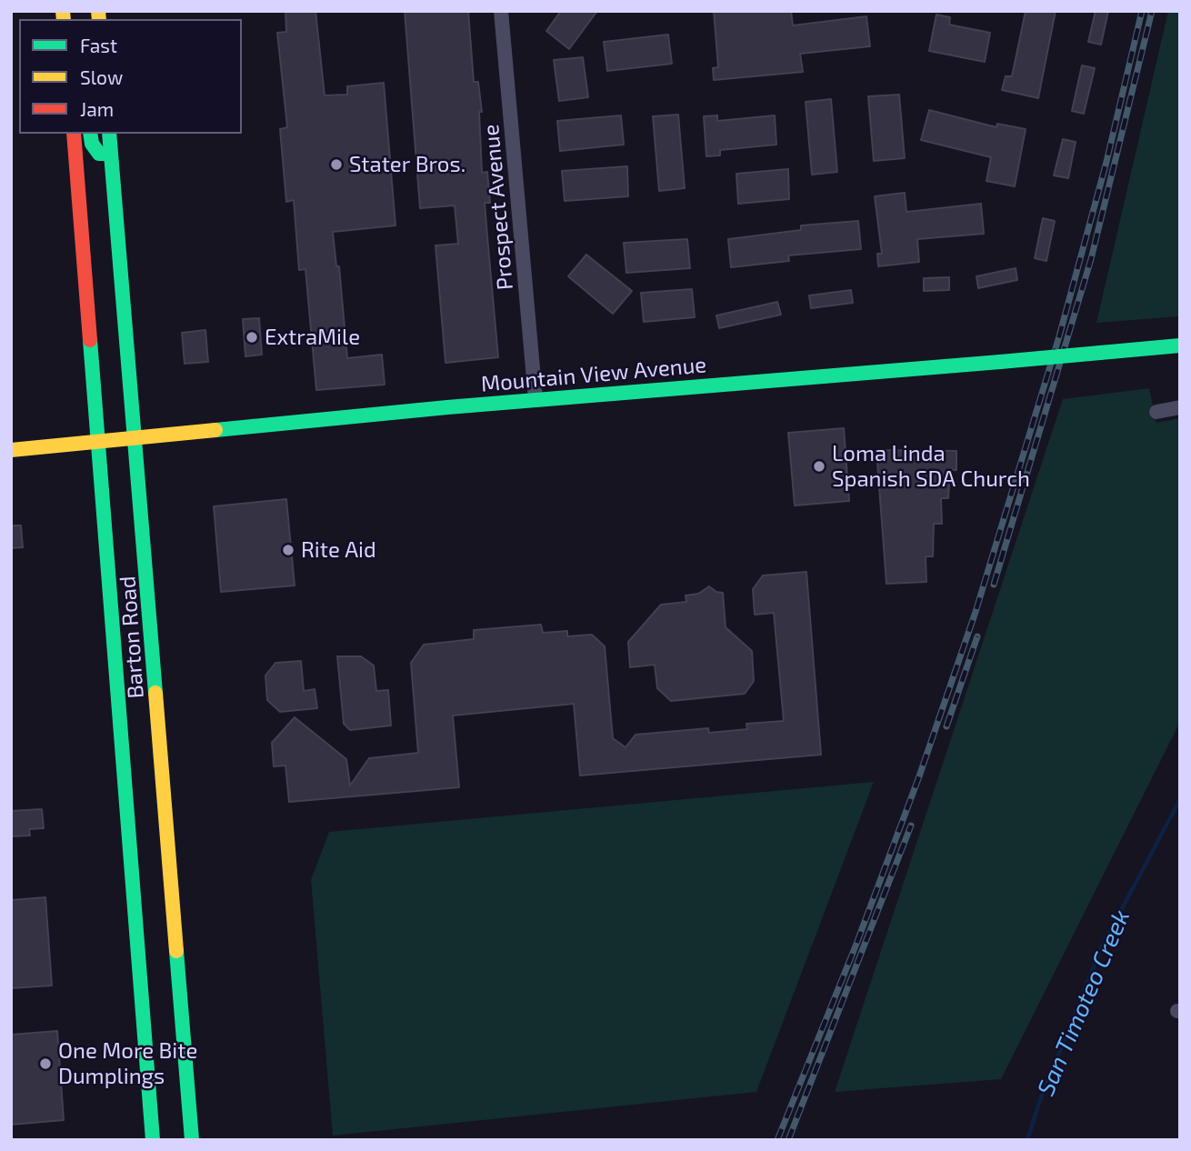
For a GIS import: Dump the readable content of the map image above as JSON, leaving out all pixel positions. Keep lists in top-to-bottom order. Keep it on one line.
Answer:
{"streets":{"main road":["Mountain View Avenue","Barton Road"],"street":["Prospect Avenue"]},"crossings":[["Prospect Avenue","Mountain View Avenue"],["Mountain View Avenue","Barton Road"]],"water":["San Timoteo Creek"],"places":["Stater Bros.","ExtraMile","Loma Linda Spanish SDA Church","Rite Aid","One More Bite Dumplings"],"legend":["Fast","Slow","Jam"]}
